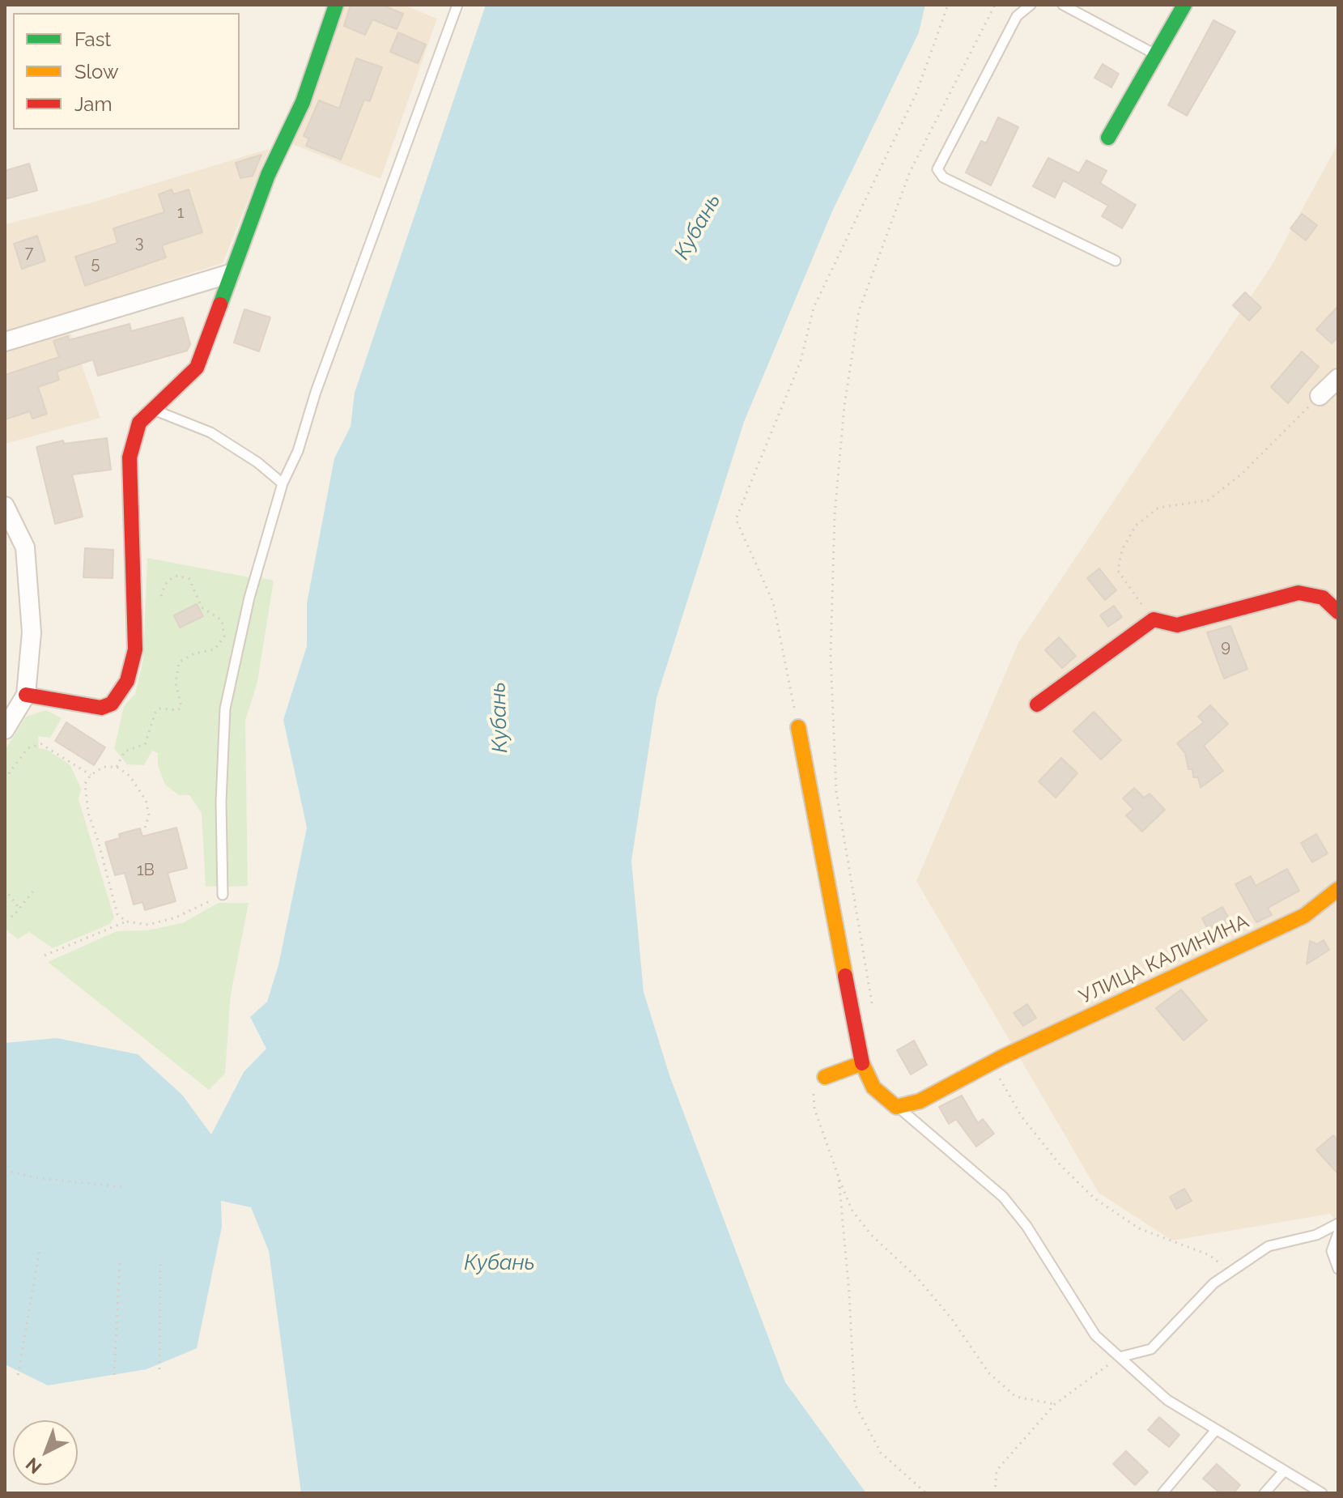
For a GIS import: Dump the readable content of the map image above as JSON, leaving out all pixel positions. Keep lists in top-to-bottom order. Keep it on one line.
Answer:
{"streets":{"street":["УЛИЦА КАЛИНИНА"]},"water":["Кубань"],"house_numbers":["1","3","7","5","9","1В"],"legend":["Fast","Slow","Jam"],"north":"bottom left"}
